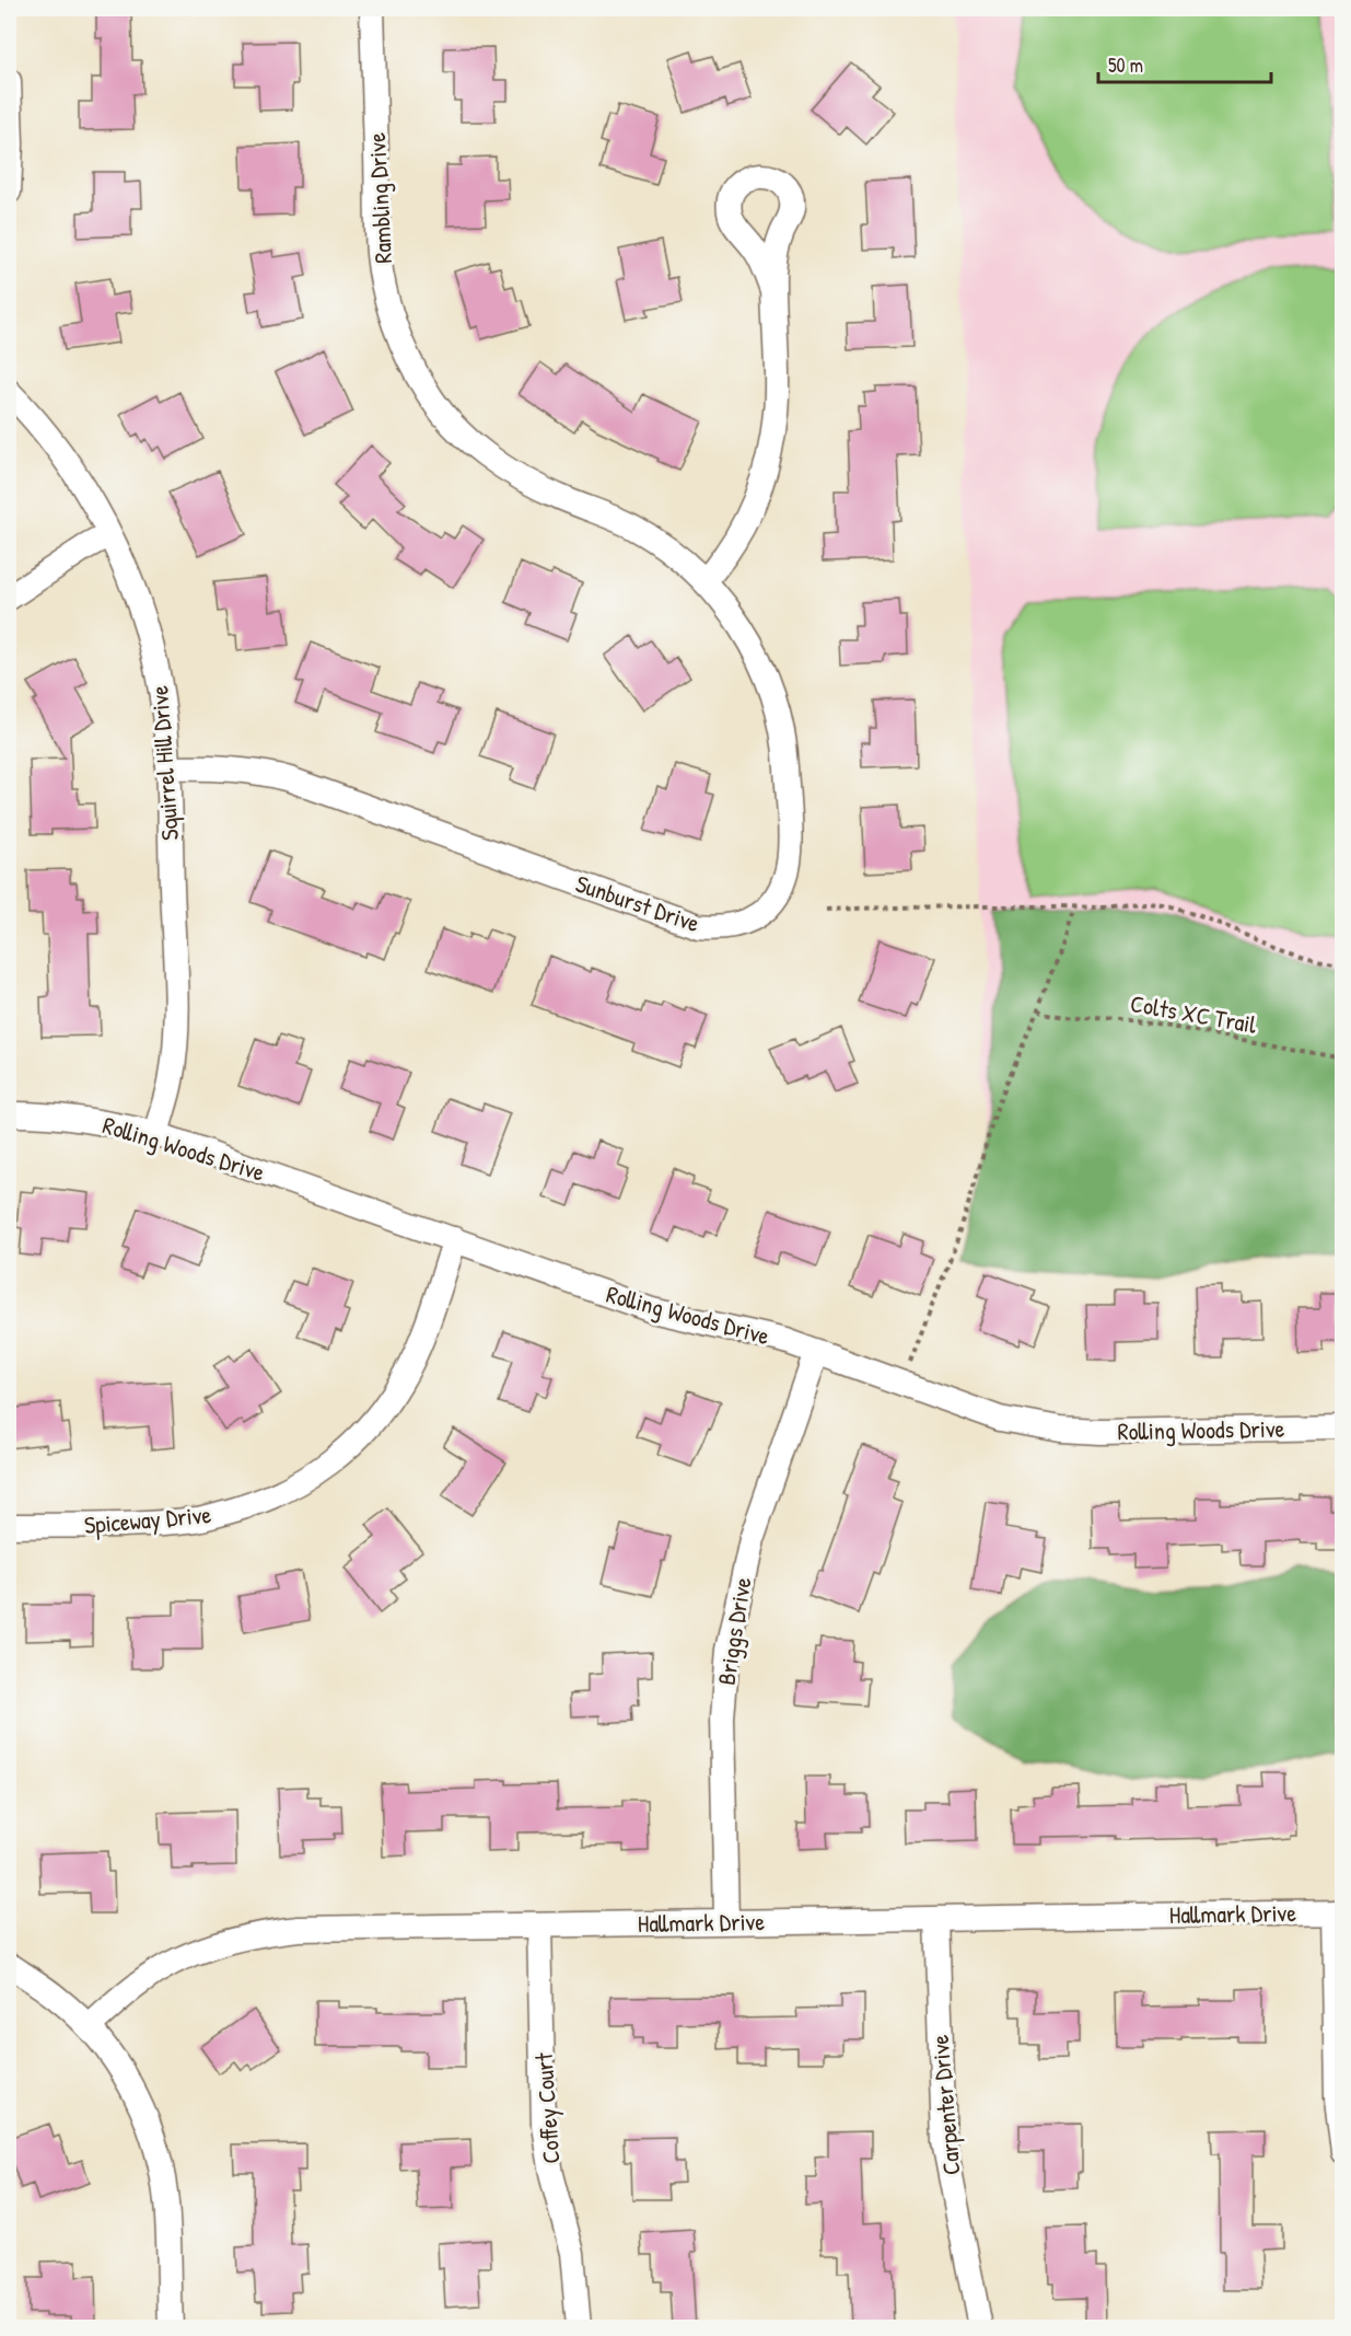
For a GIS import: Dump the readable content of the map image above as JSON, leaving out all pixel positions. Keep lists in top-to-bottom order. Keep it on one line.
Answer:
{"streets":{"street":["Rambling Drive","Squirrel Hill Drive","Sunburst Drive","Rolling Woods Drive","Spiceway Drive","Briggs Drive","Hallmark Drive","Carpenter Drive","Coffey Court"],"path":["Colts XC Trail"]},"crossings":[["Rambling Drive","Sunburst Drive"],["Squirrel Hill Drive","Sunburst Drive"],["Squirrel Hill Drive","Rolling Woods Drive"],["Rolling Woods Drive","Spiceway Drive"],["Rolling Woods Drive","Briggs Drive"],["Briggs Drive","Hallmark Drive"],["Hallmark Drive","Carpenter Drive"],["Hallmark Drive","Coffey Court"]],"scale_bar":"50 m"}
